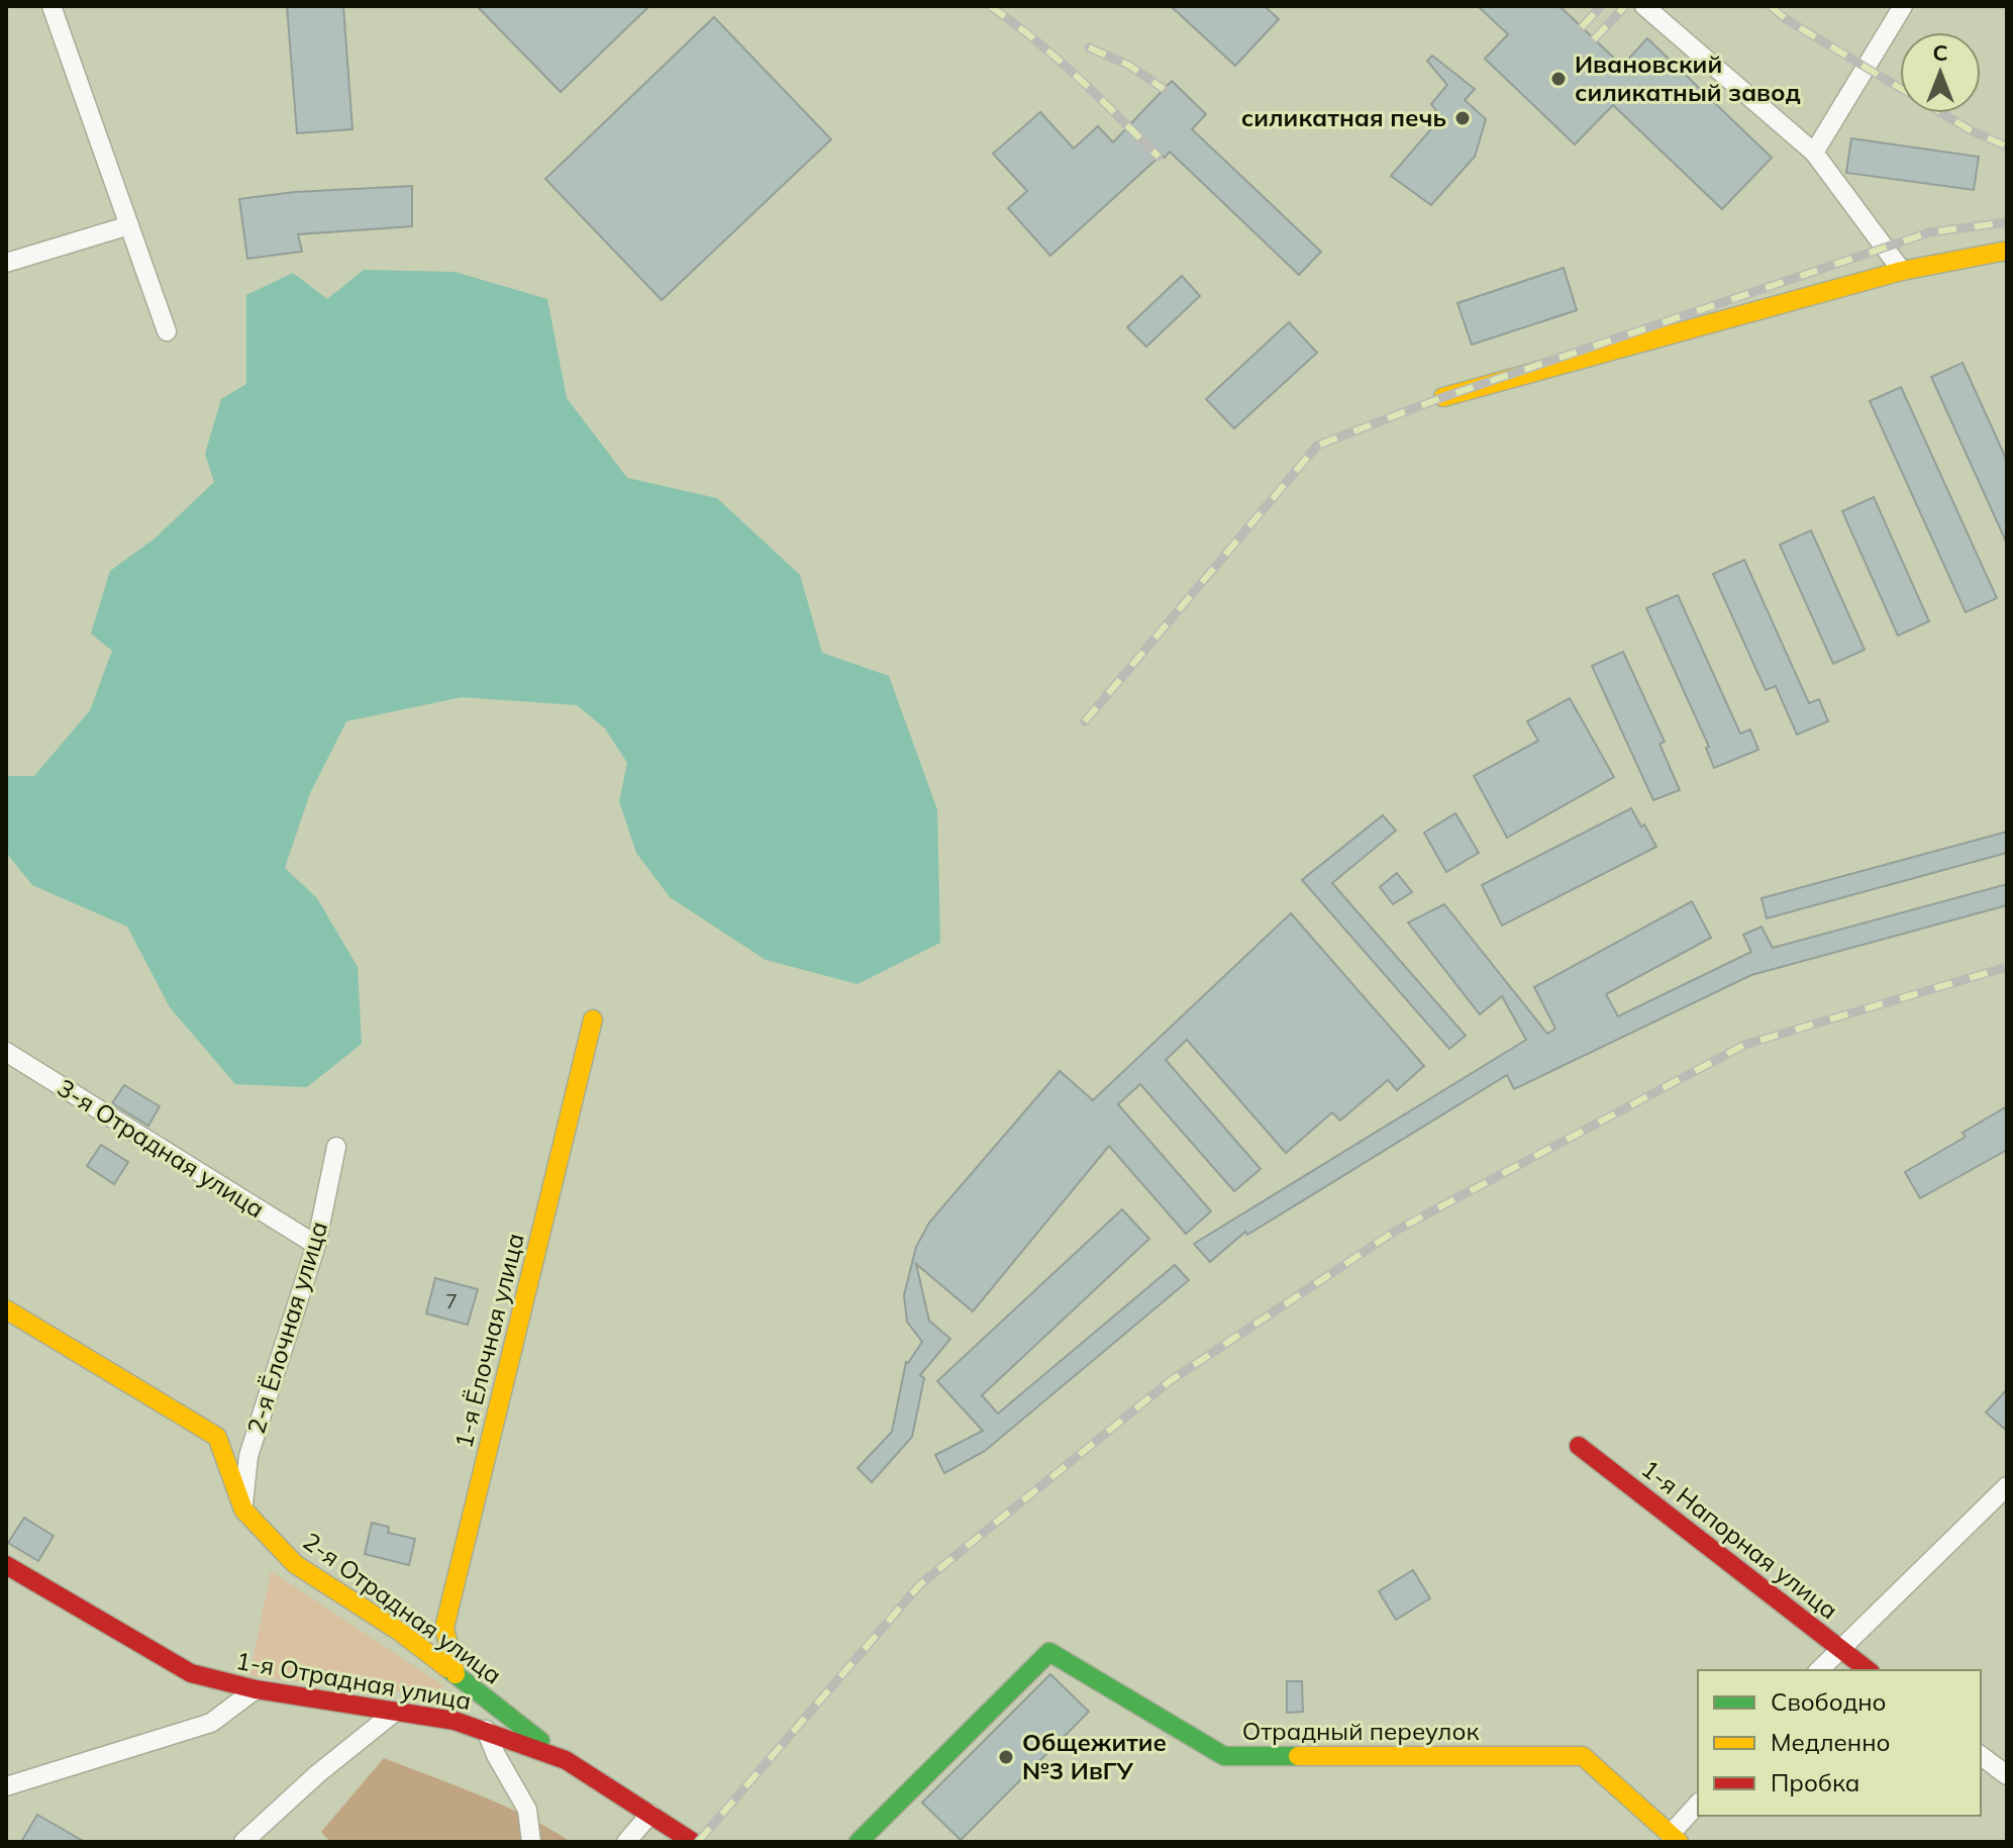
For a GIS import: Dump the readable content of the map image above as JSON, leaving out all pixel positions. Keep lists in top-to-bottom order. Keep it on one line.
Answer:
{"streets":{"street":["3-я Отрадная улица","2-я Ёлочная улица","1-я Ёлочная улица","1-я Напорная улица","2-я Отрадная улица","1-я Отрадная улица","Отрадный переулок"]},"crossings":[["3-я Отрадная улица","2-я Ёлочная улица"],["2-я Ёлочная улица","2-я Отрадная улица"],["1-я Ёлочная улица","2-я Отрадная улица"],["2-я Отрадная улица","1-я Отрадная улица"]],"places":["Ивановский силикатный завод","силикатная печь","Общежитие №3 ИвГУ"],"house_numbers":["7"],"legend":["Свободно","Медленно","Пробка"],"north":"top"}
